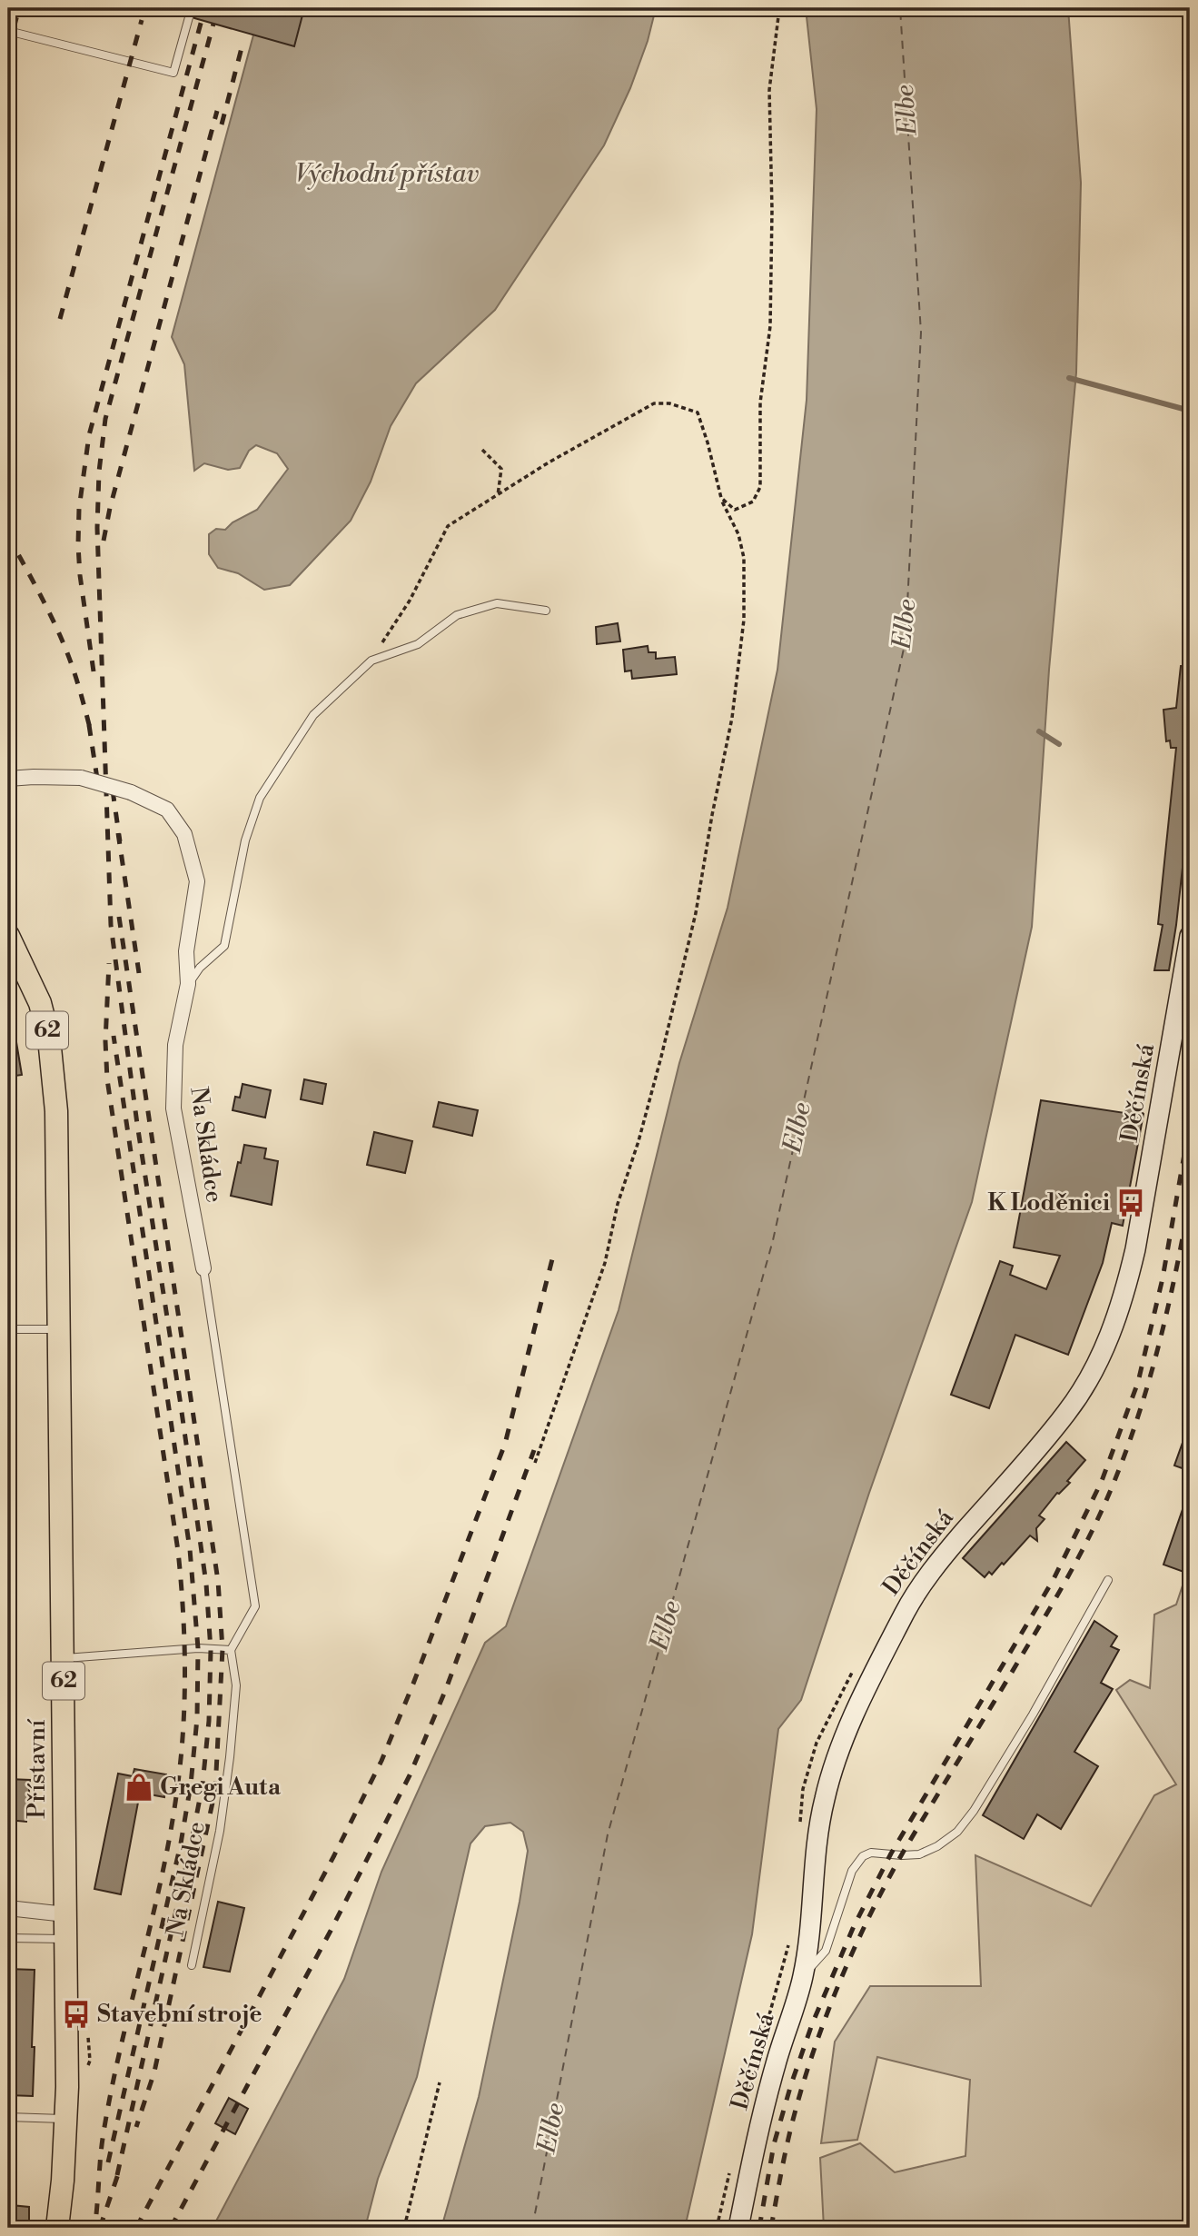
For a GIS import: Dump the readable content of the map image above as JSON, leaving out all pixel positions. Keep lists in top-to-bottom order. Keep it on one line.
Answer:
{"streets":{"main road":["62","Děčínská","Přístavní"],"street":["Na Skládce"]},"water":["Elbe","Východní přístav"],"places":{"bus stop":["K Loděnici","Stavební stroje"],"shop":["Gregi Auta"]}}
